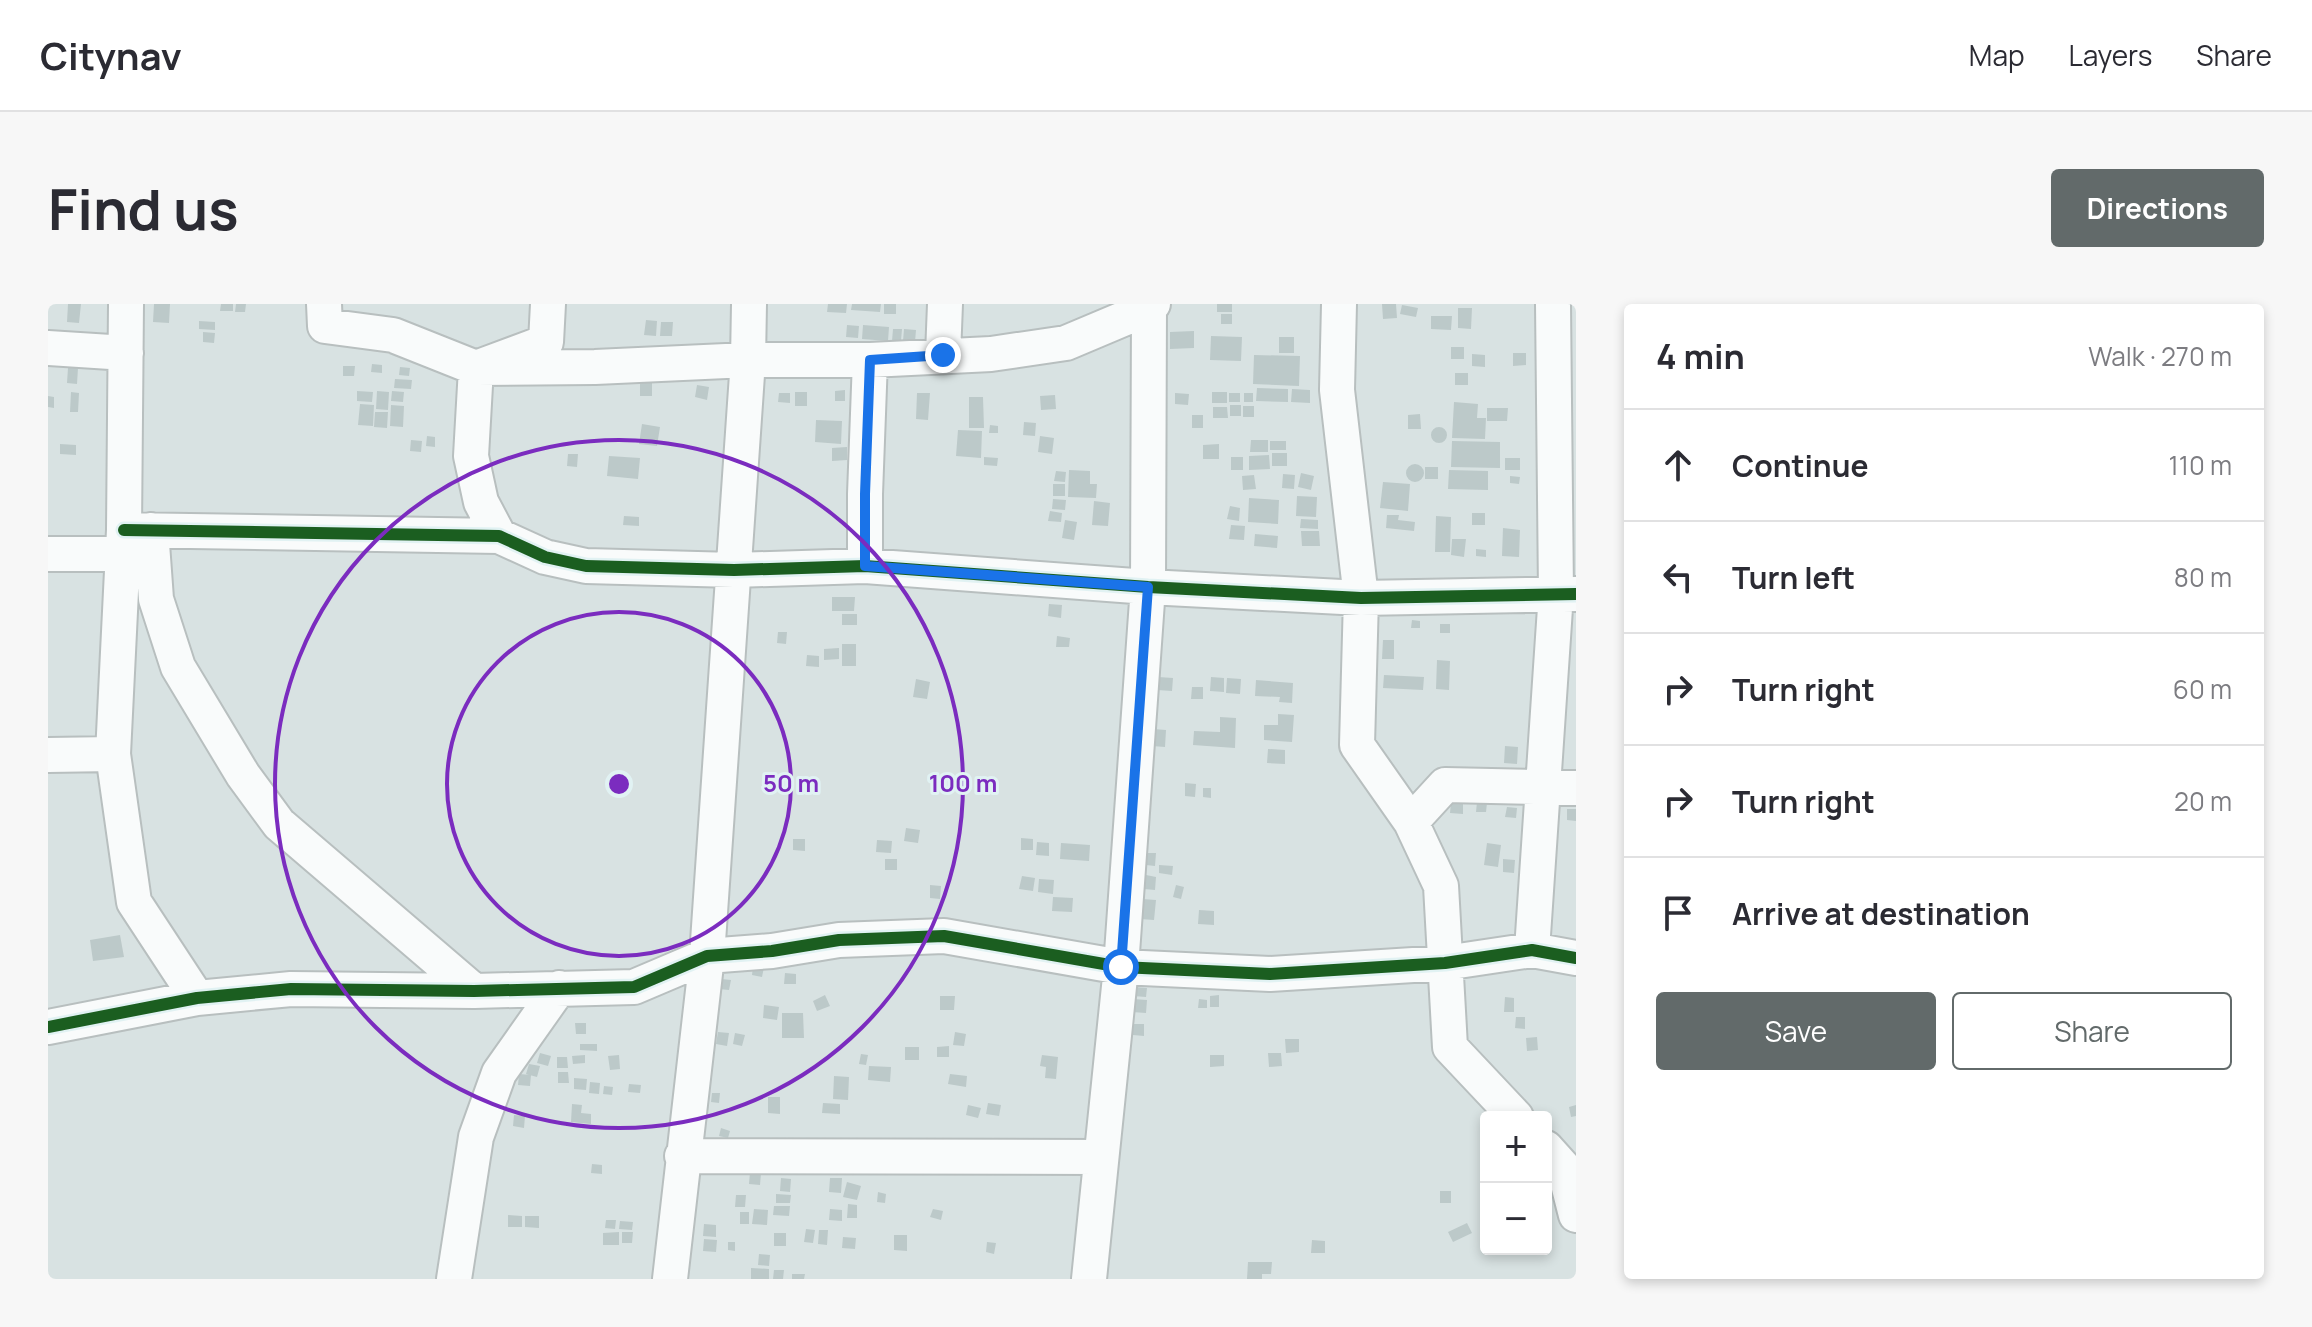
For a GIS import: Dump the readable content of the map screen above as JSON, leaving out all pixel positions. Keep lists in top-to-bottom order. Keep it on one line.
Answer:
{"page":{"header":"Citynav","nav":["Map","Layers","Share"],"buttons":["Directions",["Save","Share"]],"title":"Find us","heading":["4 min","Walk · 270 m"],"list":[["Continue","110 m"],["Turn left","80 m"],["Turn right","60 m"],["Turn right","20 m"],"Arrive at destination"],"map_buttons":["+","−"]},"rings":["50 m","100 m"]}
